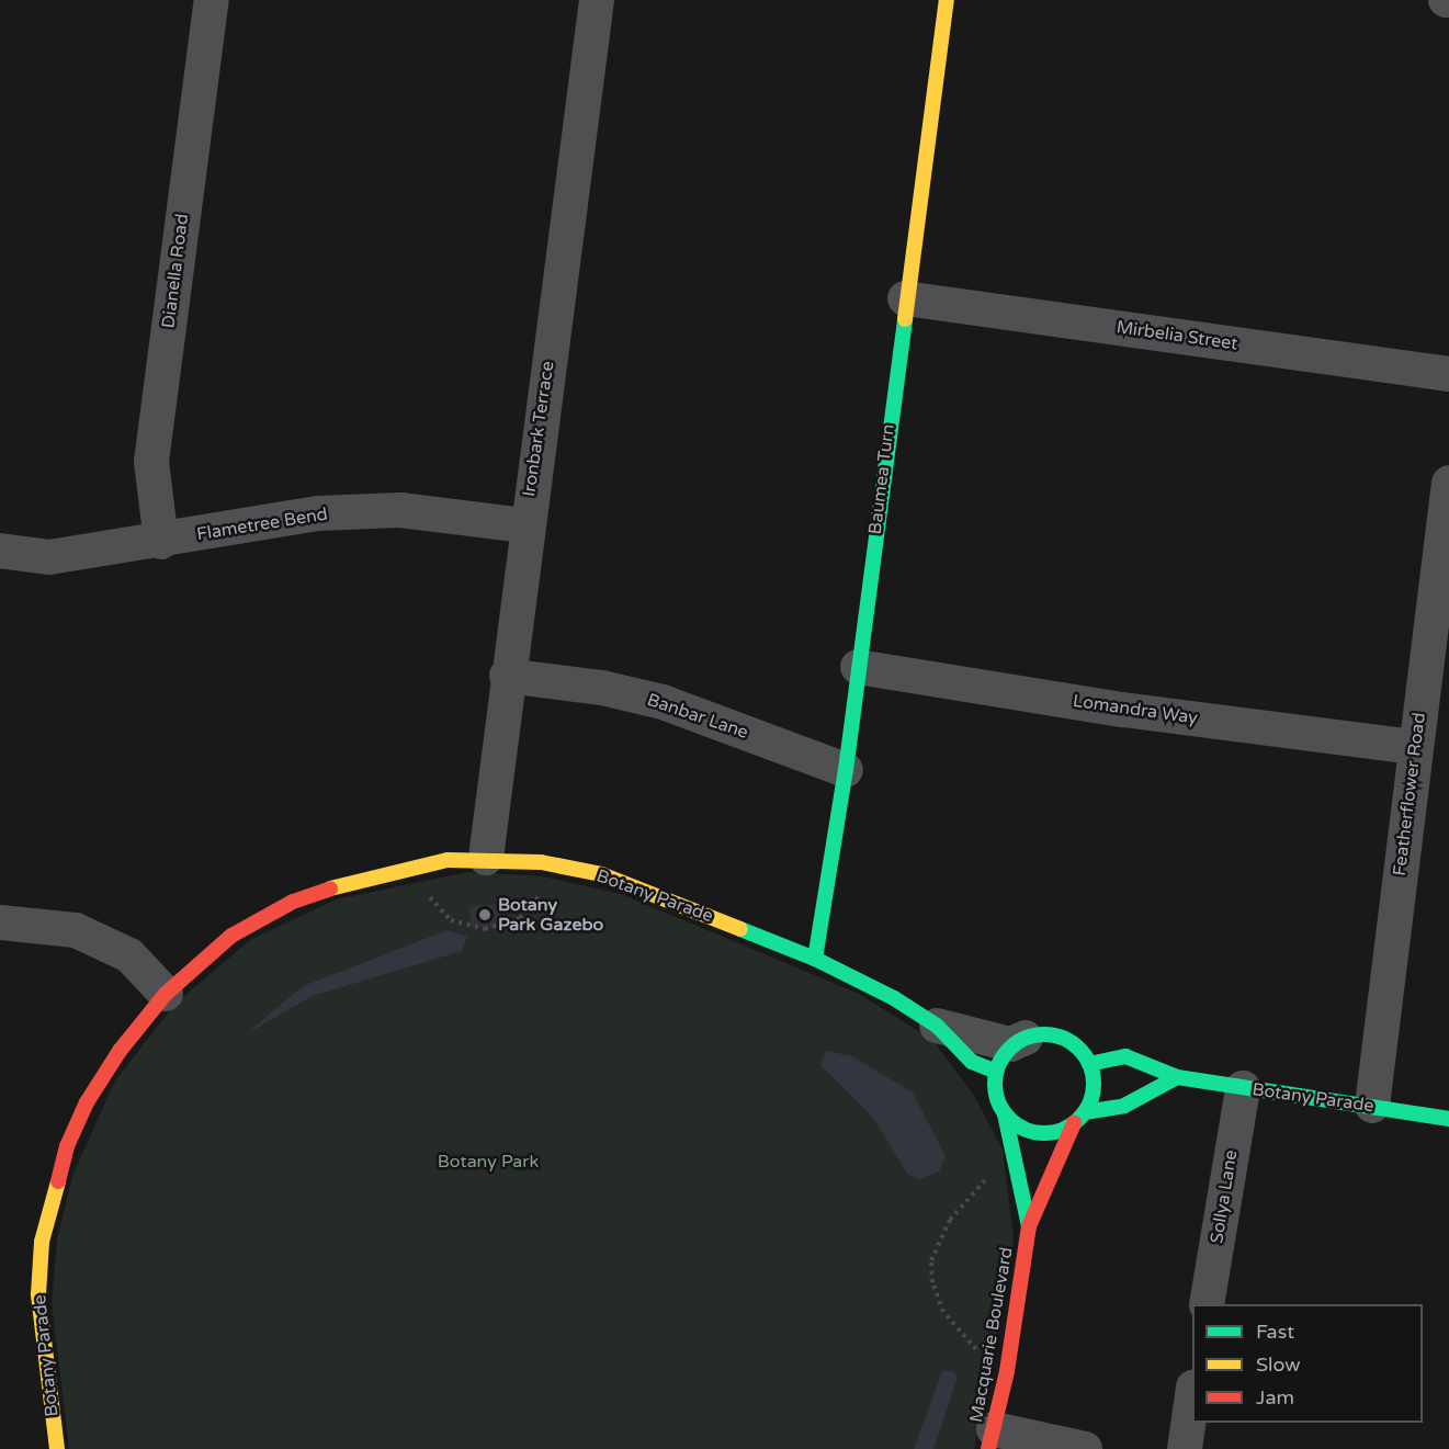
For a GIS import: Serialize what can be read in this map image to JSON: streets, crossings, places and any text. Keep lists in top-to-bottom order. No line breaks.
{"streets":{"street":["Dianella Road","Mirbelia Street","Ironbark Terrace","Baumea Turn","Flametree Bend","Lomandra Way","Banbar Lane","Featherflower Road","Botany Parade","Sollya Lane","Macquarie Boulevard"]},"crossings":[["Dianella Road","Flametree Bend"],["Mirbelia Street","Baumea Turn"],["Ironbark Terrace","Flametree Bend"],["Ironbark Terrace","Banbar Lane"],["Ironbark Terrace","Botany Parade"],["Baumea Turn","Lomandra Way"],["Baumea Turn","Banbar Lane"],["Baumea Turn","Botany Parade"],["Lomandra Way","Featherflower Road"],["Featherflower Road","Botany Parade"],["Botany Parade","Sollya Lane"],["Botany Parade","Macquarie Boulevard"]],"parks":["Botany Park"],"places":["Botany Park Gazebo"],"legend":["Fast","Slow","Jam"]}
